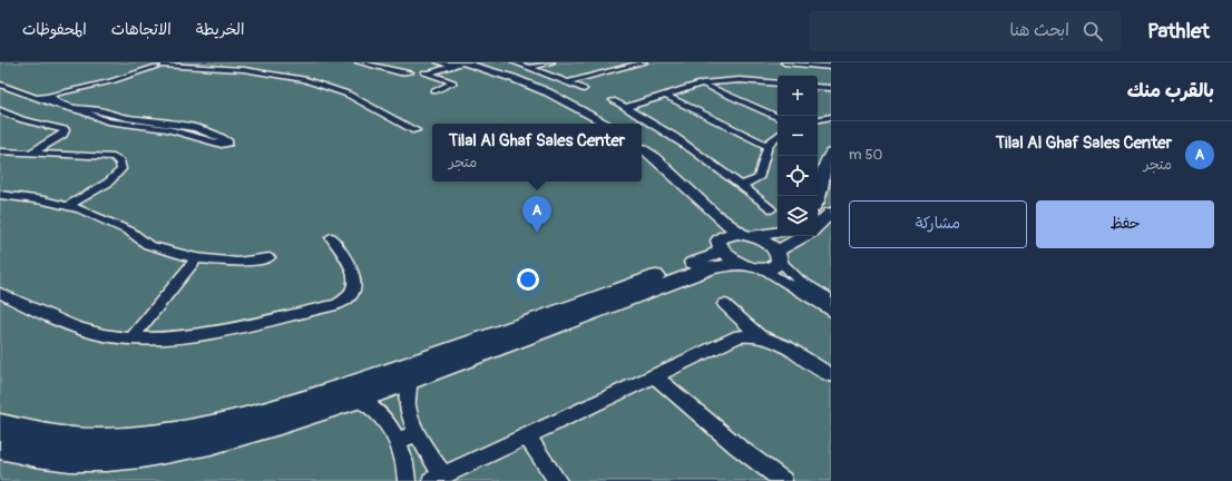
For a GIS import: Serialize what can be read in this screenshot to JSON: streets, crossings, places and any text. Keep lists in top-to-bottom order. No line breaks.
{"page":{"header":"Pathlet","search":"ابحث هنا","nav":["الخريطة","الاتجاهات","المحفوظات"],"heading":"بالقرب منك","map_buttons":["+","−"],"list":[{"mark":"A","name":"Tilal Al Ghaf Sales Center","note":"متجر","value":"50 m"}],"popup":["Tilal Al Ghaf Sales Center","متجر"],"buttons":["حفظ","مشاركة"],"pins":"A"}}
